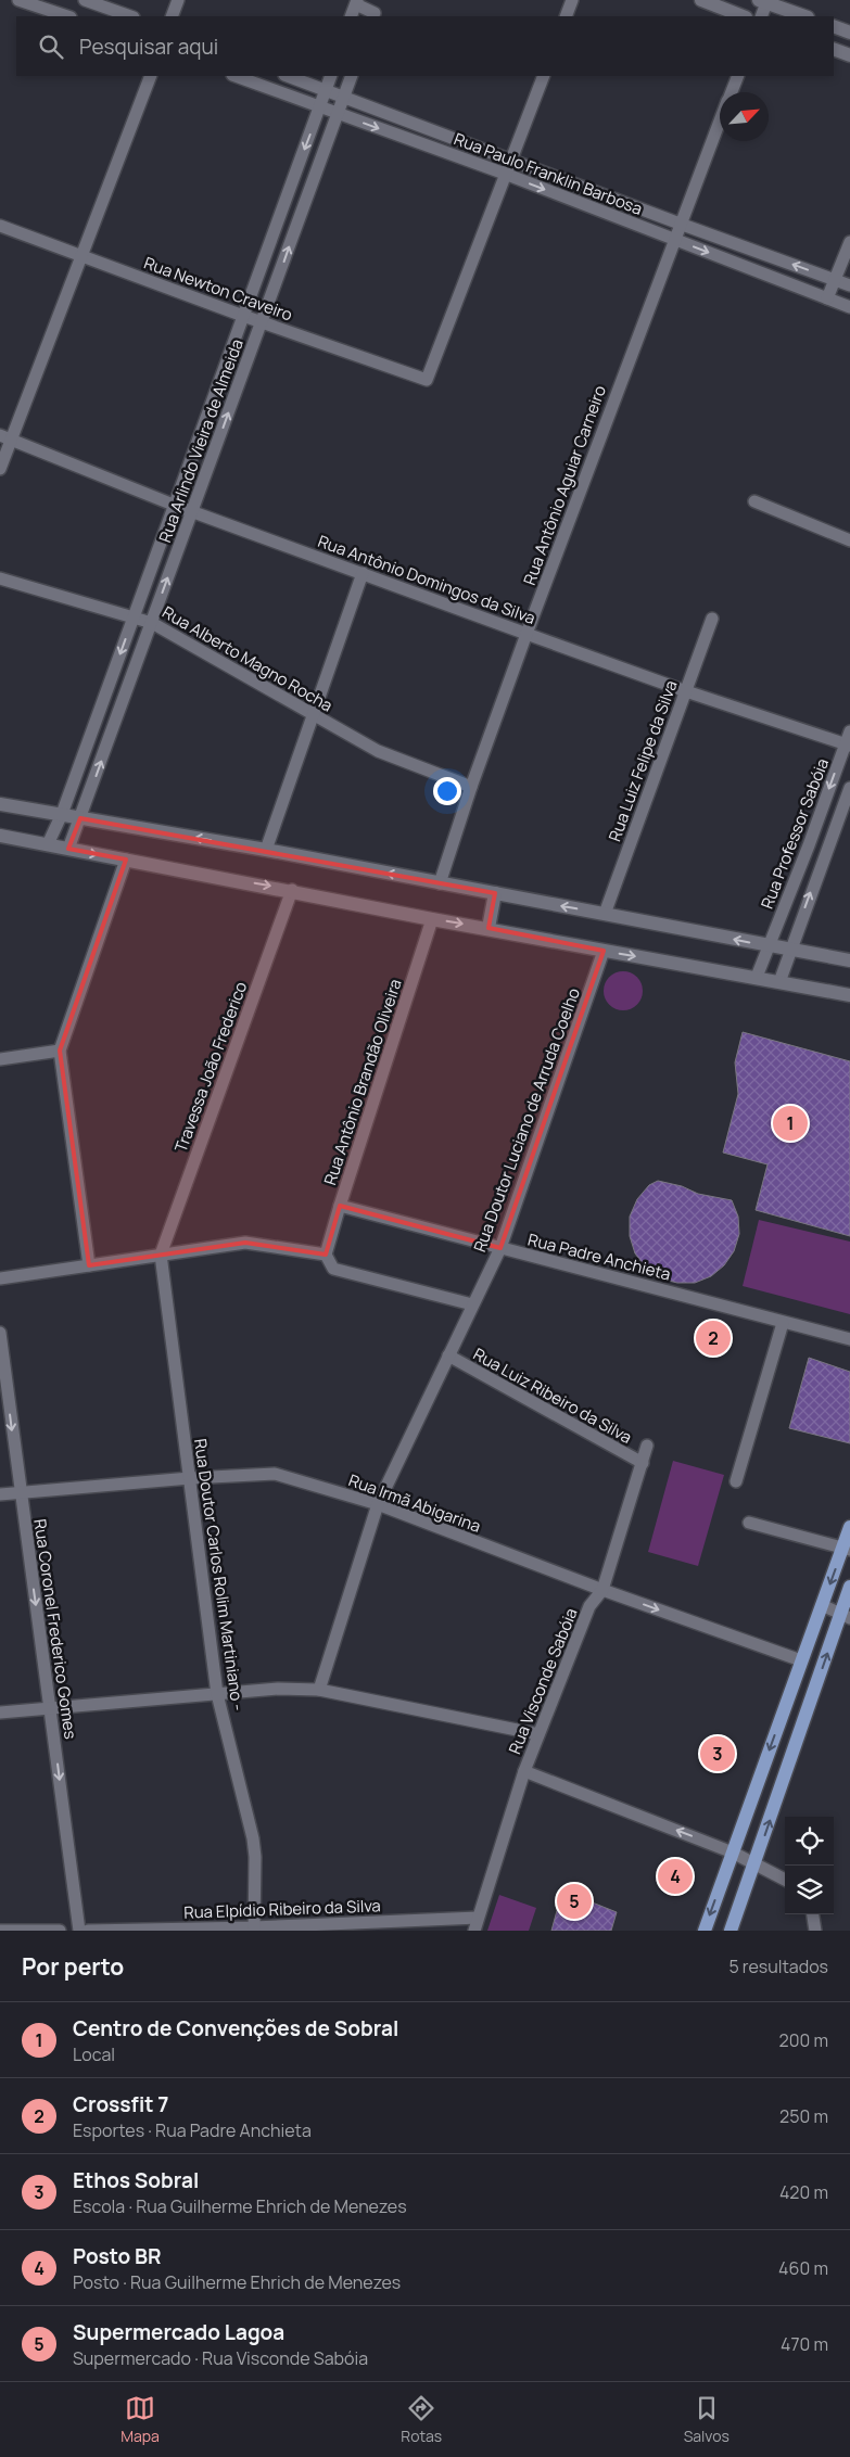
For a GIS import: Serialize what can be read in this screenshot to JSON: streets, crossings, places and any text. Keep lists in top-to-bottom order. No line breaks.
{"streets":{"street":["Rua Paulo Franklin Barbosa","Rua Newton Craveiro","Rua Arlindo Vieira de Almeida","Rua Antônio Aguiar Carneiro","Rua Antônio Domingos da Silva","Rua Alberto Magno Rocha","Rua Luiz Felipe da Silva","Rua Professor Sabóia","Travessa João Frederico","Rua Antônio Brandão Oliveira","Rua Doutor Luciano de Arruda Coelho","Rua Padre Anchieta","Rua Luiz Ribeiro da Silva","Rua Irmã Abigarina","Rua Doutor Carlos Rolim Martiniano -","Rua Coronel Frederico Gomes","Rua Visconde Sabóia","Rua Elpídio Ribeiro da Silva"]},"crossings":[["Rua Paulo Franklin Barbosa","Rua Newton Craveiro"],["Rua Paulo Franklin Barbosa","Rua Arlindo Vieira de Almeida"],["Rua Paulo Franklin Barbosa","Rua Antônio Aguiar Carneiro"],["Rua Newton Craveiro","Rua Arlindo Vieira de Almeida"],["Rua Arlindo Vieira de Almeida","Rua Antônio Domingos da Silva"],["Rua Arlindo Vieira de Almeida","Rua Alberto Magno Rocha"],["Rua Antônio Aguiar Carneiro","Rua Antônio Domingos da Silva"],["Rua Antônio Aguiar Carneiro","Rua Alberto Magno Rocha"],["Rua Antônio Domingos da Silva","Rua Luiz Felipe da Silva"],["Rua Antônio Domingos da Silva","Rua Professor Sabóia"],["Travessa João Frederico","Rua Doutor Carlos Rolim Martiniano -"],["Rua Antônio Brandão Oliveira","Rua Padre Anchieta"],["Rua Doutor Luciano de Arruda Coelho","Rua Padre Anchieta"],["Rua Doutor Luciano de Arruda Coelho","Rua Luiz Ribeiro da Silva"],["Rua Doutor Luciano de Arruda Coelho","Rua Irmã Abigarina"],["Rua Luiz Ribeiro da Silva","Rua Visconde Sabóia"],["Rua Irmã Abigarina","Rua Doutor Carlos Rolim Martiniano -"],["Rua Irmã Abigarina","Rua Coronel Frederico Gomes"],["Rua Irmã Abigarina","Rua Visconde Sabóia"],["Rua Doutor Carlos Rolim Martiniano -","Rua Elpídio Ribeiro da Silva"],["Rua Visconde Sabóia","Rua Elpídio Ribeiro da Silva"]],"one_way":["Rua Coronel Frederico Gomes"],"north":"top right","page":{"search":"Pesquisar aqui","pins":["1","2","3","4","5"],"heading":["Por perto","5 resultados"],"list":[{"mark":"1","name":"Centro de Convenções de Sobral","note":"Local","value":"200 m"},{"mark":"2","name":"Crossfit 7","note":"Esportes · Rua Padre Anchieta","value":"250 m"},{"mark":"3","name":"Ethos Sobral","note":"Escola · Rua Guilherme Ehrich de Menezes","value":"420 m"},{"mark":"4","name":"Posto BR","note":"Posto · Rua Guilherme Ehrich de Menezes","value":"460 m"},{"mark":"5","name":"Supermercado Lagoa","note":"Supermercado · Rua Visconde Sabóia","value":"470 m"}],"nav":["Mapa","Rotas","Salvos"]}}
